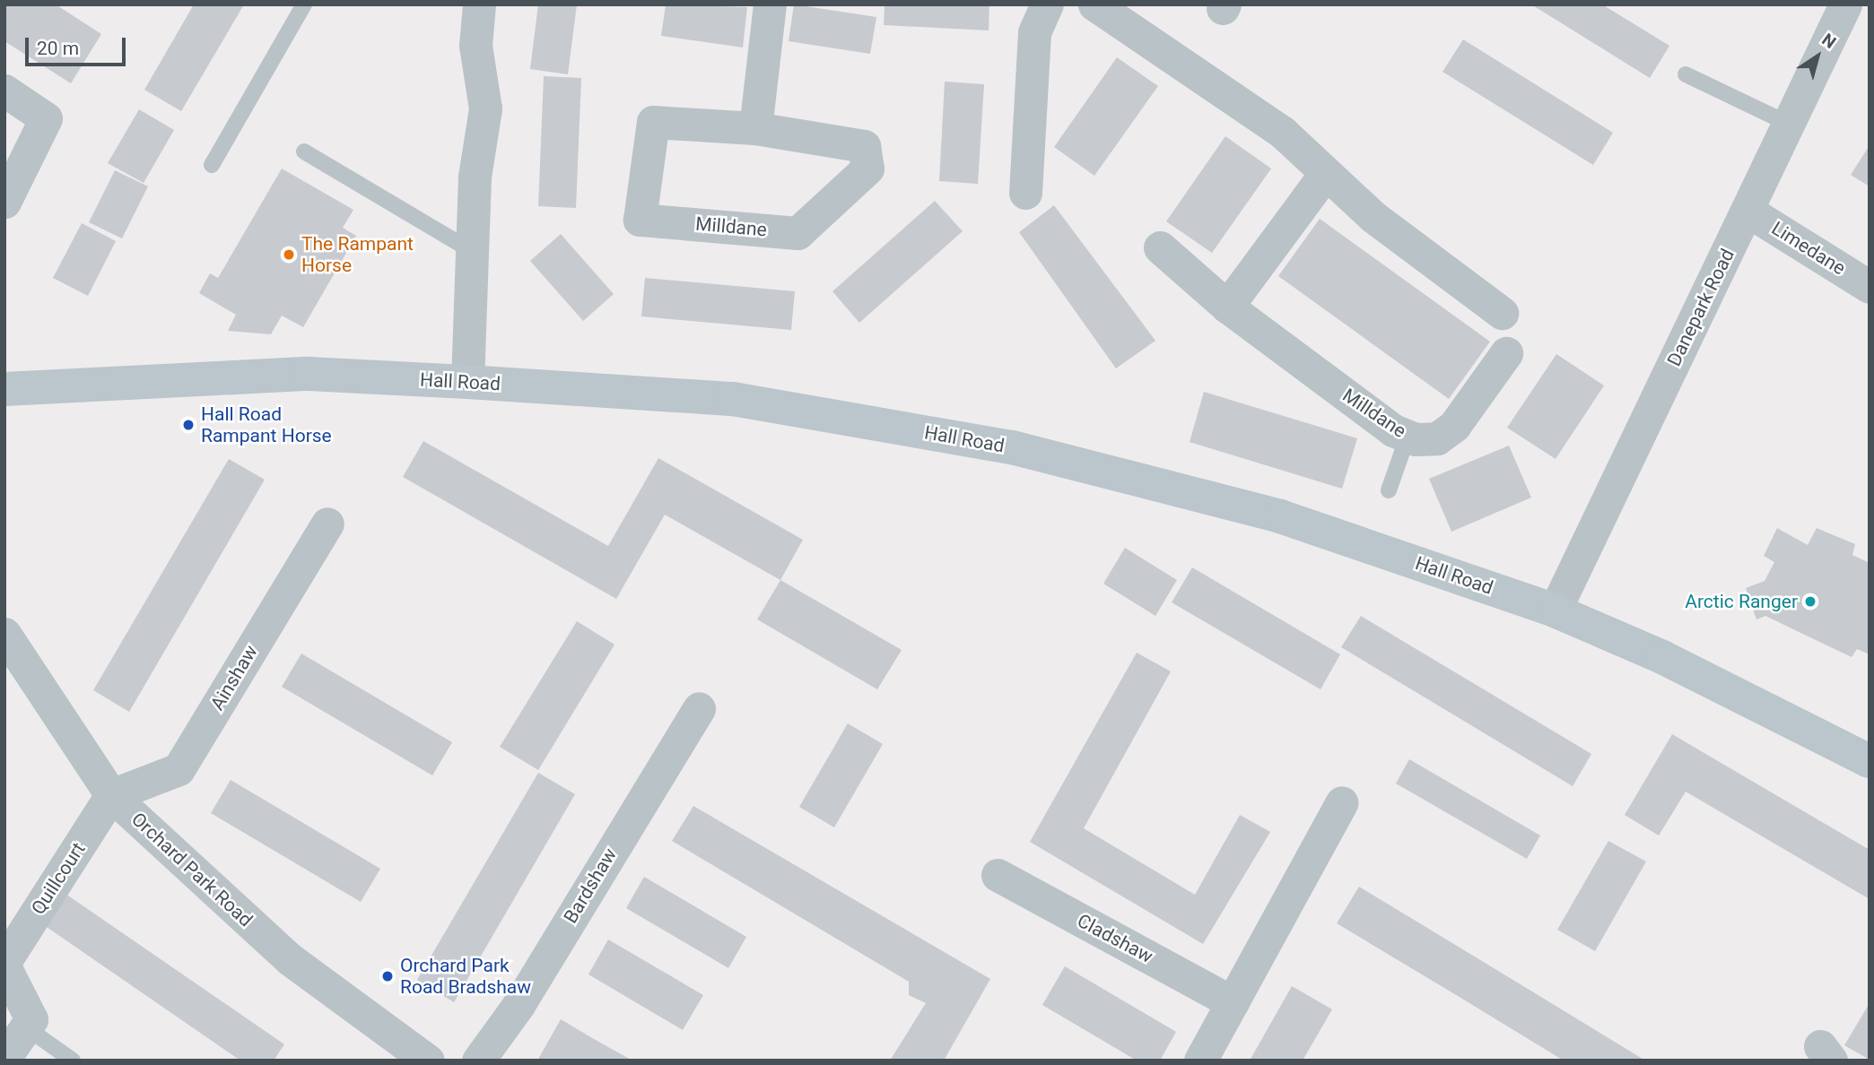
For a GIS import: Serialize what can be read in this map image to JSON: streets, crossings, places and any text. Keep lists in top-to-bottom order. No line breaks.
{"streets":{"street":["Milldane","Limedane","Danepark Road","Hall Road","Ainshaw","Orchard Park Road","Quillcourt","Bardshaw","Cladshaw"]},"crossings":[["Limedane","Danepark Road"],["Danepark Road","Hall Road"],["Ainshaw","Orchard Park Road"],["Ainshaw","Quillcourt"],["Orchard Park Road","Quillcourt"]],"places":["The Rampant Horse","Hall Road Rampant Horse","Arctic Ranger","Orchard Park Road Bradshaw"],"scale_bar":"20 m","north":"top right"}
